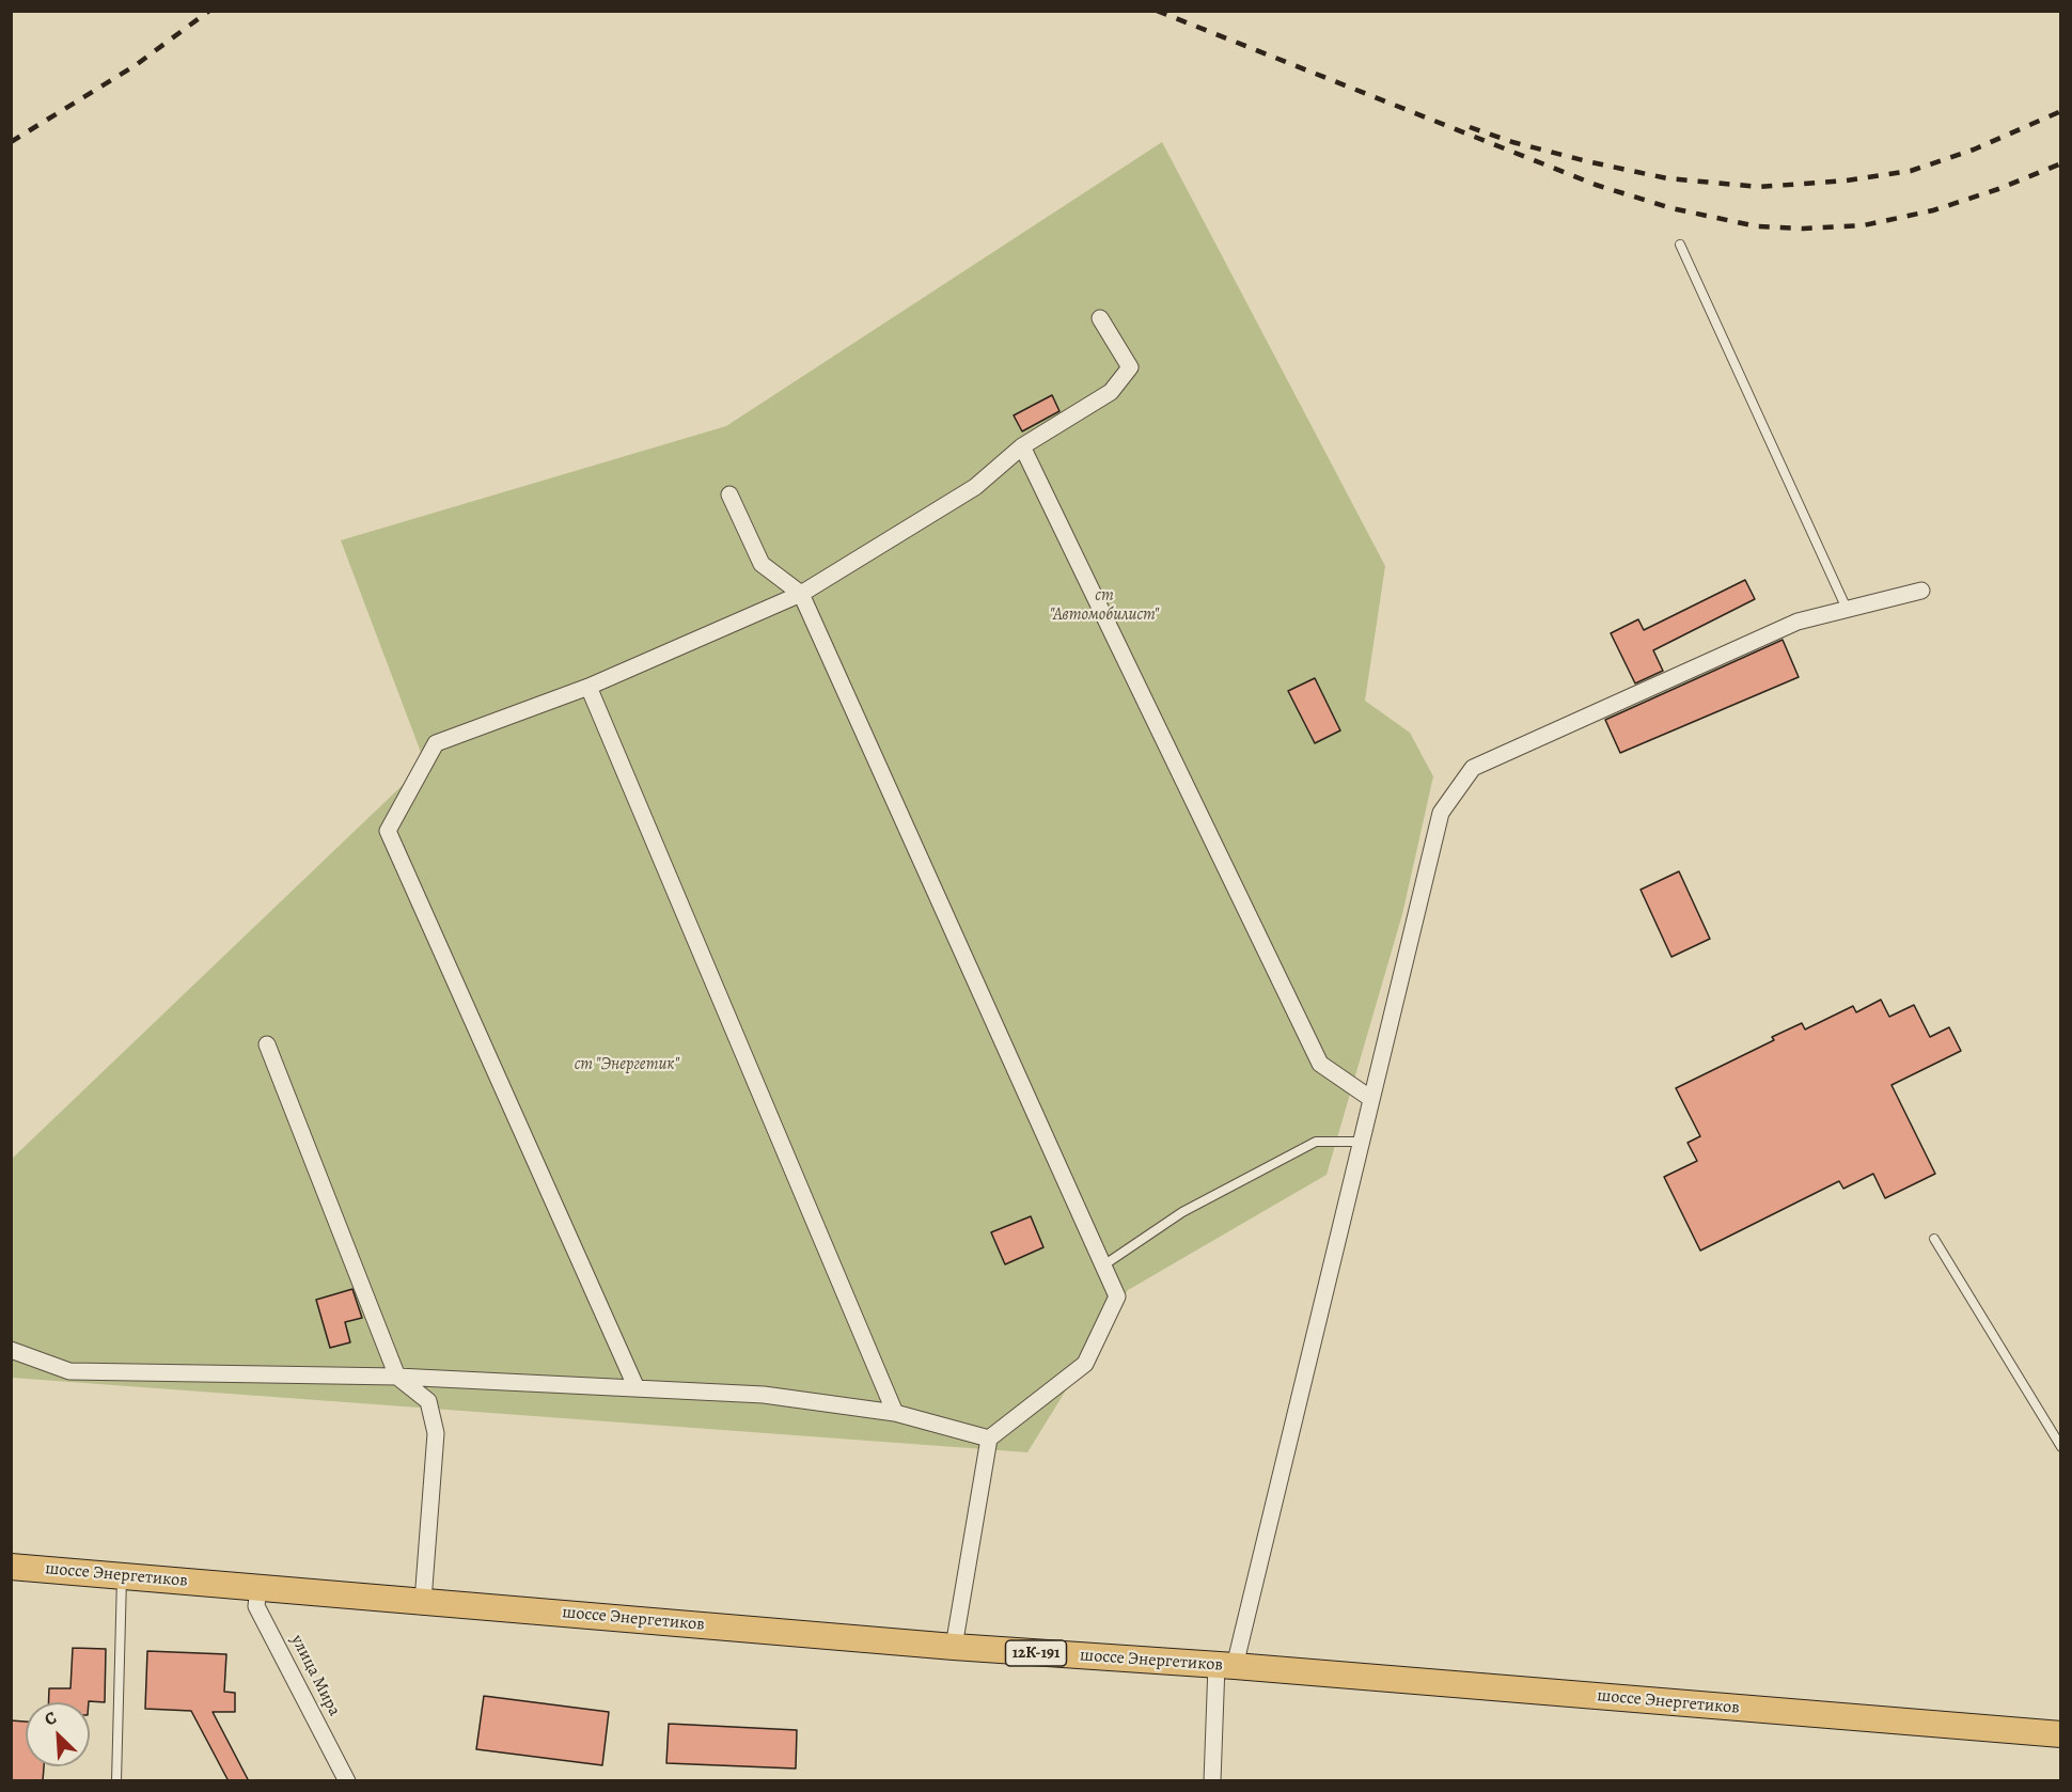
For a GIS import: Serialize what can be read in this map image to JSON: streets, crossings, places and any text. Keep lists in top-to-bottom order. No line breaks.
{"streets":{"main road":["шоссе Энергетиков","12К-191"],"street":["улица Мира"]},"crossings":[["шоссе Энергетиков","улица Мира"]],"parks":["ст \"Автомобилист\"","ст \"Энергетик\""],"north":"top left"}
